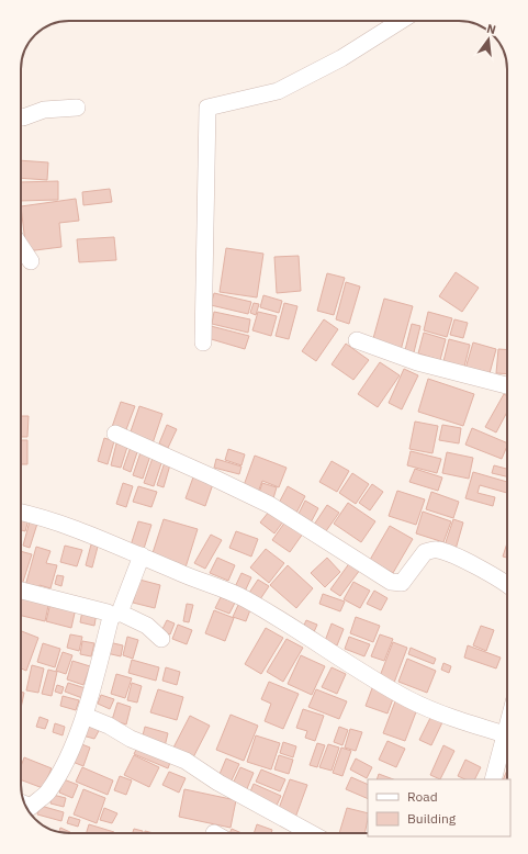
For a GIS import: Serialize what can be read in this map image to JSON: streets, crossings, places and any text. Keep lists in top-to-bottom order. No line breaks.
{"legend":["Road","Building"],"north":"top"}
